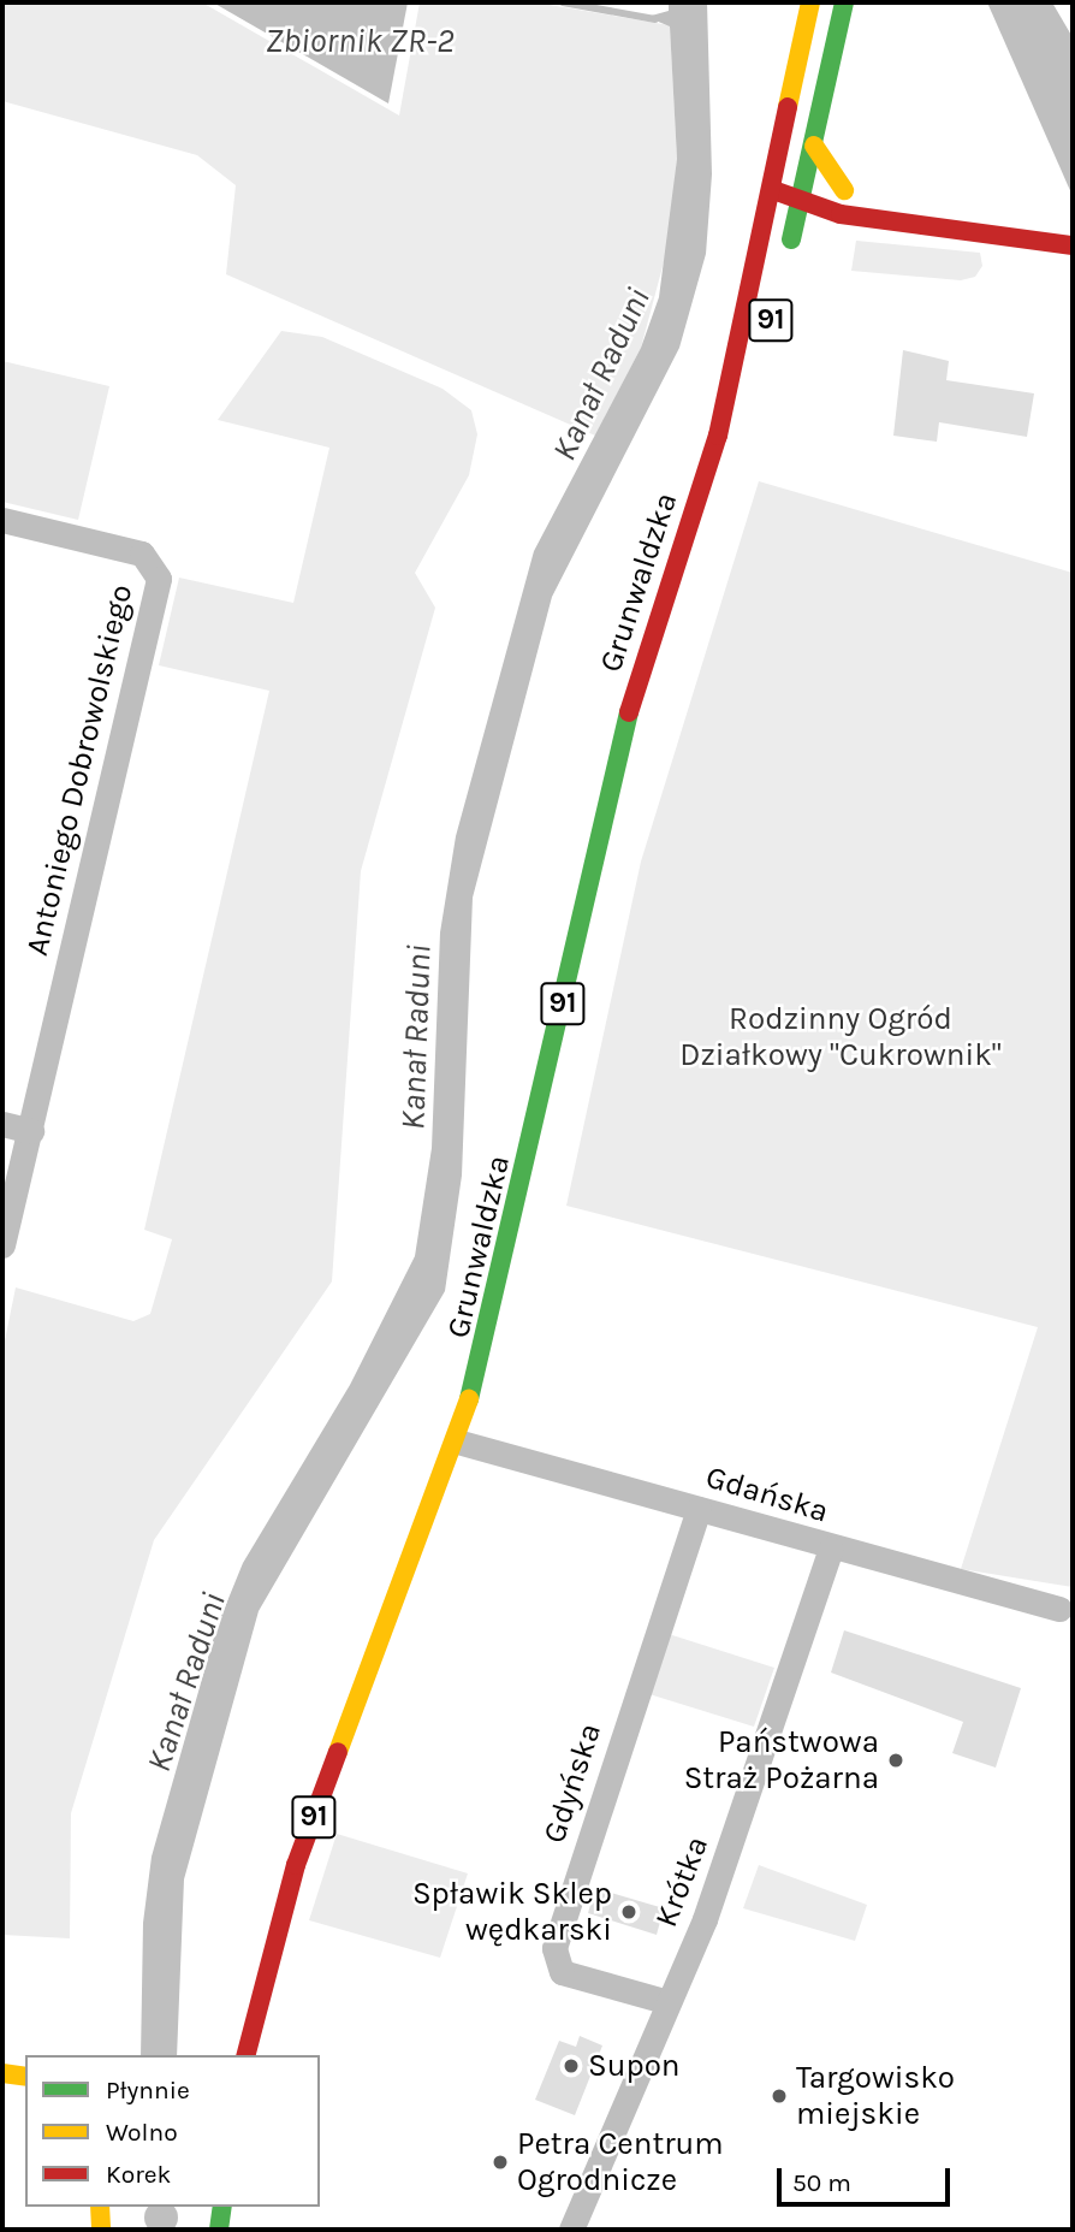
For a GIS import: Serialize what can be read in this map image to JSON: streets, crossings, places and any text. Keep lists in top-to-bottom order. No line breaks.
{"streets":{"main road":["91","Grunwaldzka"],"street":["Antoniego Dobrowolskiego","Gdańska","Gdyńska","Krótka"]},"crossings":[["Grunwaldzka","Gdańska"],["Gdańska","Gdyńska"],["Gdańska","Krótka"],["Gdyńska","Krótka"]],"water":["Zbiornik ZR-2","Kanał Raduni"],"parks":["Rodzinny Ogród Działkowy \"Cukrownik\""],"places":["Państwowa Straż Pożarna","Spławik Sklep wędkarski","Supon","Targowisko miejskie","Petra Centrum Ogrodnicze"],"legend":["Płynnie","Wolno","Korek"],"scale_bar":"50 m"}
